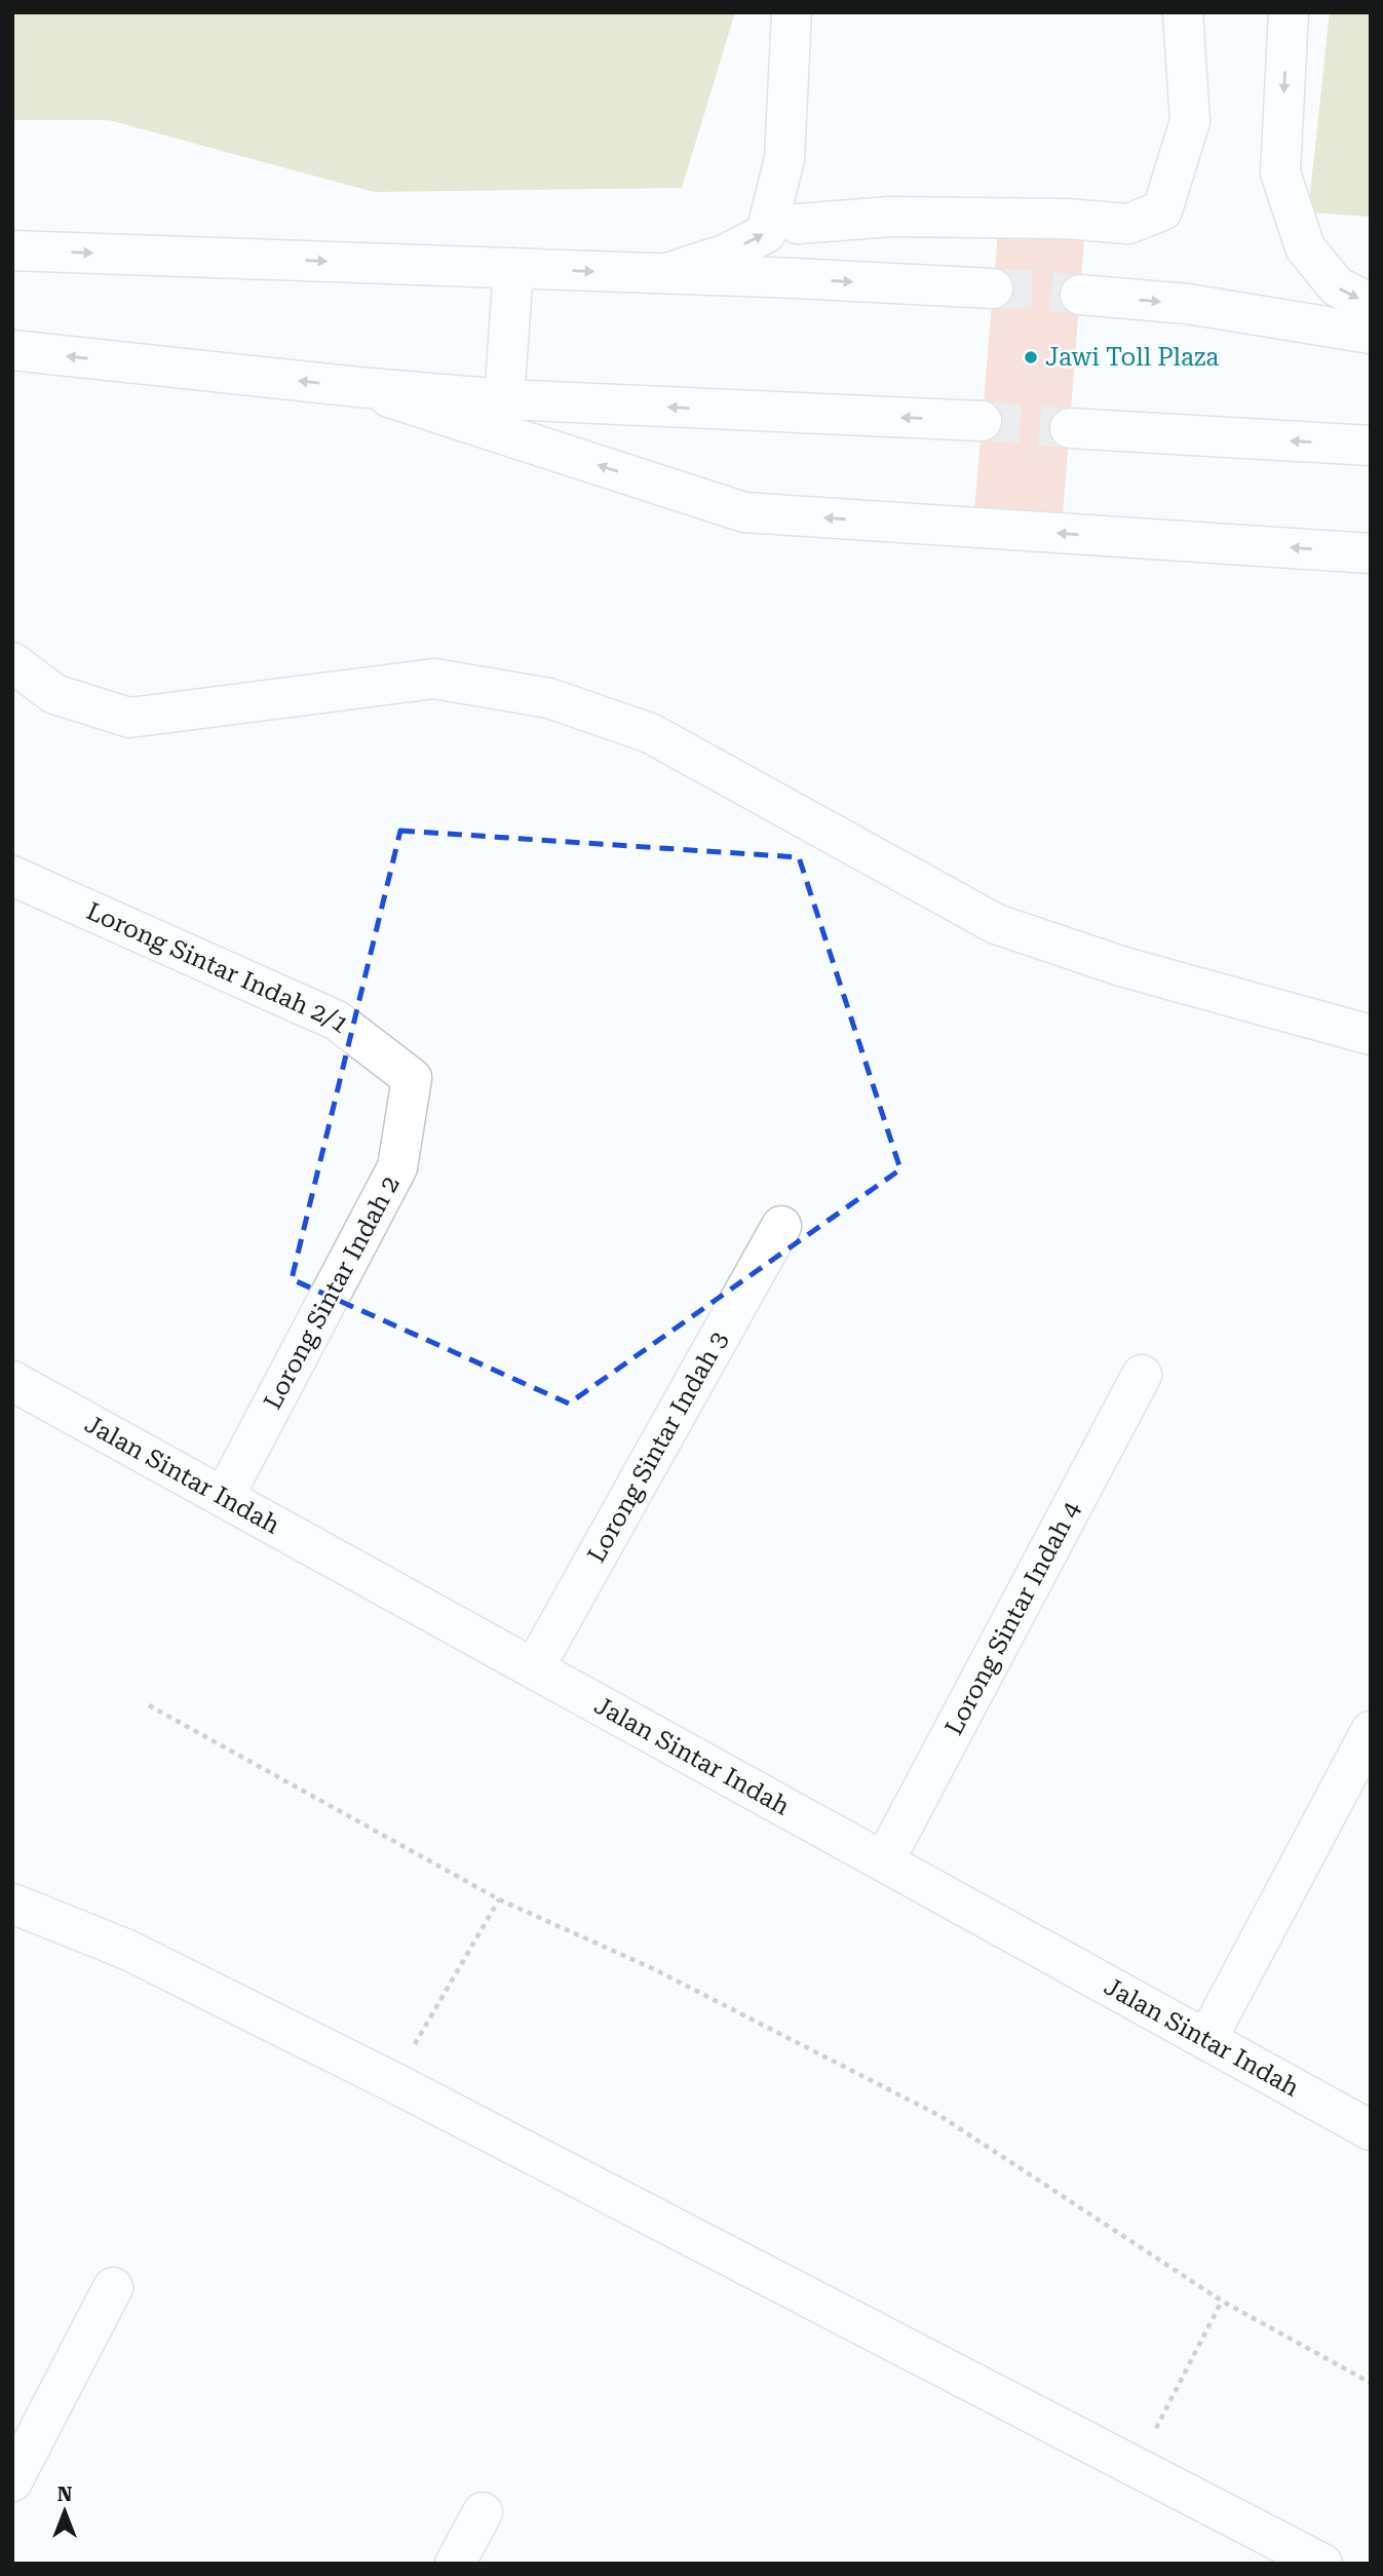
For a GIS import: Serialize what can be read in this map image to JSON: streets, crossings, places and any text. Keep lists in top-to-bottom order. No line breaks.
{"streets":{"main road":["Lorong Sintar Indah 2/1","Lorong Sintar Indah 2","Lorong Sintar Indah 3","Jalan Sintar Indah","Lorong Sintar Indah 4"]},"crossings":[["Lorong Sintar Indah 2/1","Lorong Sintar Indah 2"],["Lorong Sintar Indah 2","Jalan Sintar Indah"],["Lorong Sintar Indah 3","Jalan Sintar Indah"],["Jalan Sintar Indah","Lorong Sintar Indah 4"]],"places":["Jawi Toll Plaza"],"north":"top"}
